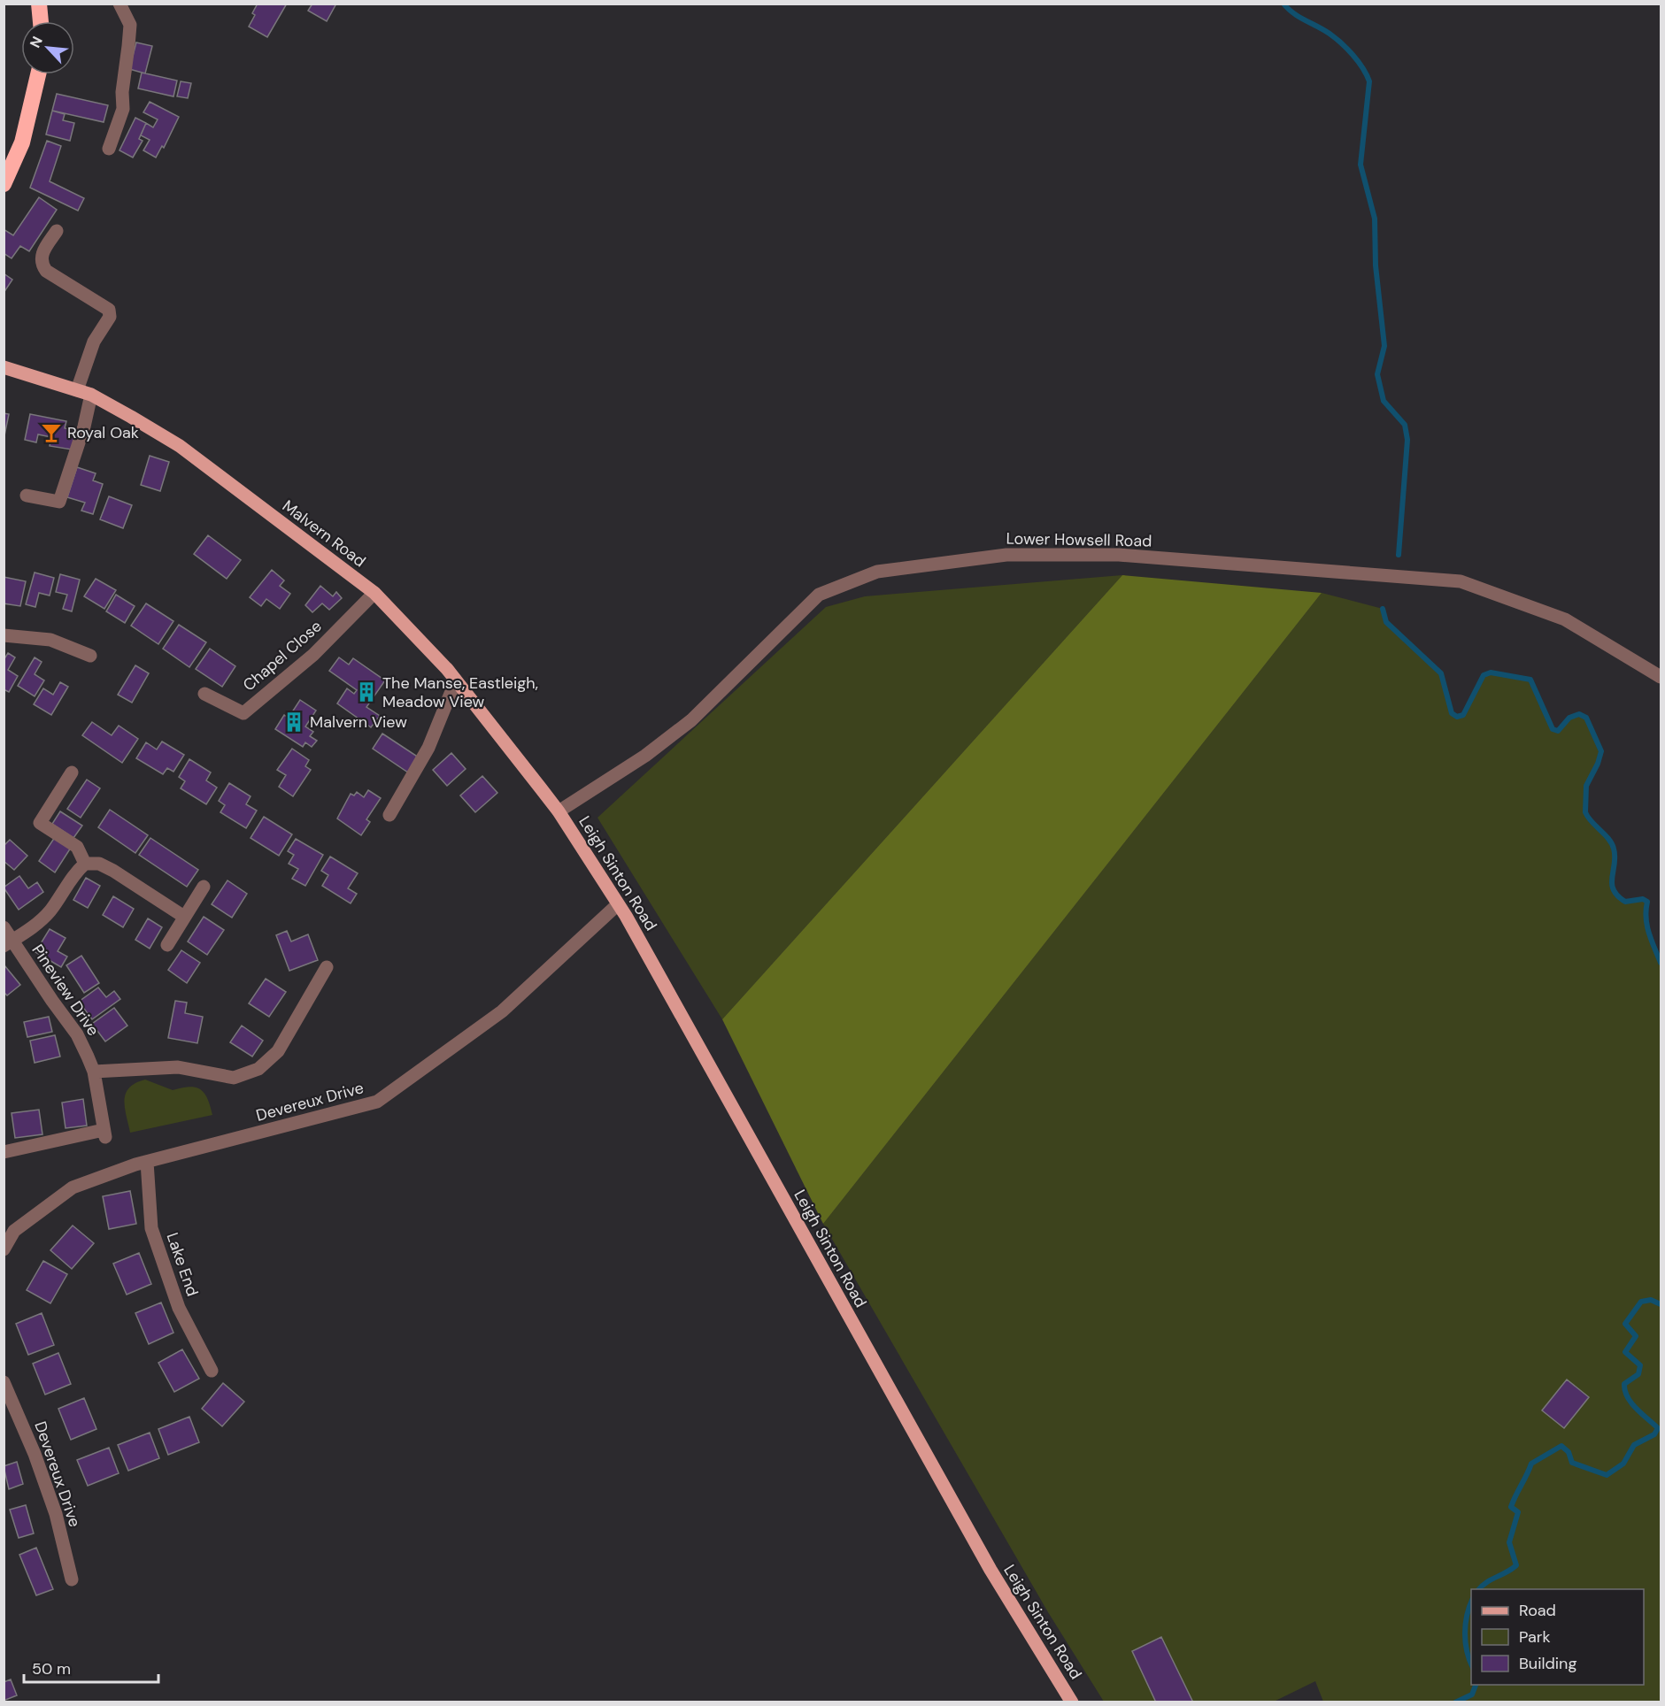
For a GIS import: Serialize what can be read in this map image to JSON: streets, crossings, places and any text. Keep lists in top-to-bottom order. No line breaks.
{"streets":{"main road":["Malvern Road","Leigh Sinton Road"],"street":["Lower Howsell Road","Chapel Close","Pineview Drive","Devereux Drive","Lake End"]},"crossings":[["Malvern Road","Lower Howsell Road"],["Malvern Road","Chapel Close"],["Malvern Road","Leigh Sinton Road"],["Lower Howsell Road","Leigh Sinton Road"],["Leigh Sinton Road","Devereux Drive"],["Devereux Drive","Lake End"]],"places":{"bar":["Royal Oak"],"building":["The Manse, Eastleigh, Meadow View","Malvern View"]},"legend":["Road","Park","Building"],"scale_bar":"50 m","north":"top left"}
